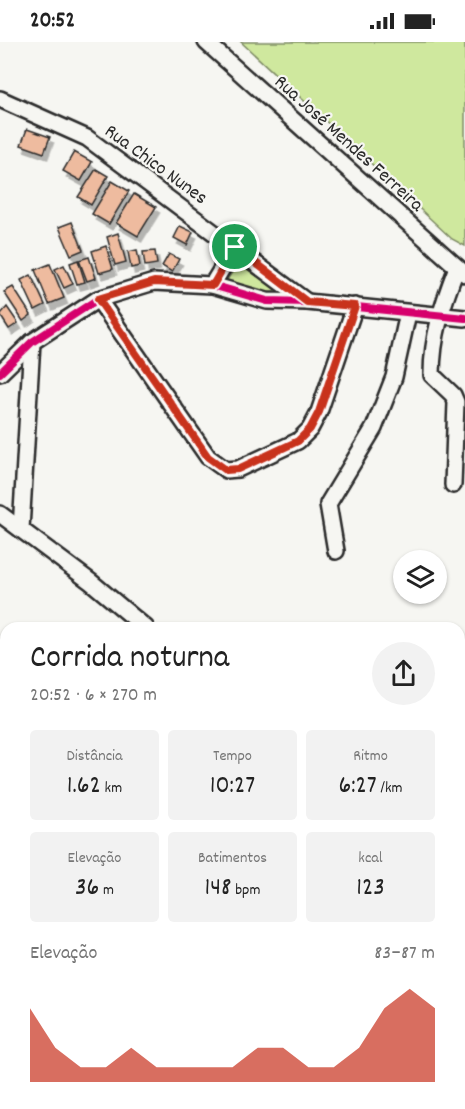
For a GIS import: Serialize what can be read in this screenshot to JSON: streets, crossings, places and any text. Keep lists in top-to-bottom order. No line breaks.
{"streets":{"street":["Rua José Mendes Ferreira","Rua Chico Nunes"]},"page":{"status":"20:52","heading":["Corrida noturna","20:52 · 6 × 270 m"],"stats":[["Distância","1.62 km"],["Tempo","10:27"],["Ritmo","6:27 /km"],["Elevação","36 m"],["Batimentos","148 bpm"],["kcal","123"]],"chart":["Elevação","83–87 m"]}}
